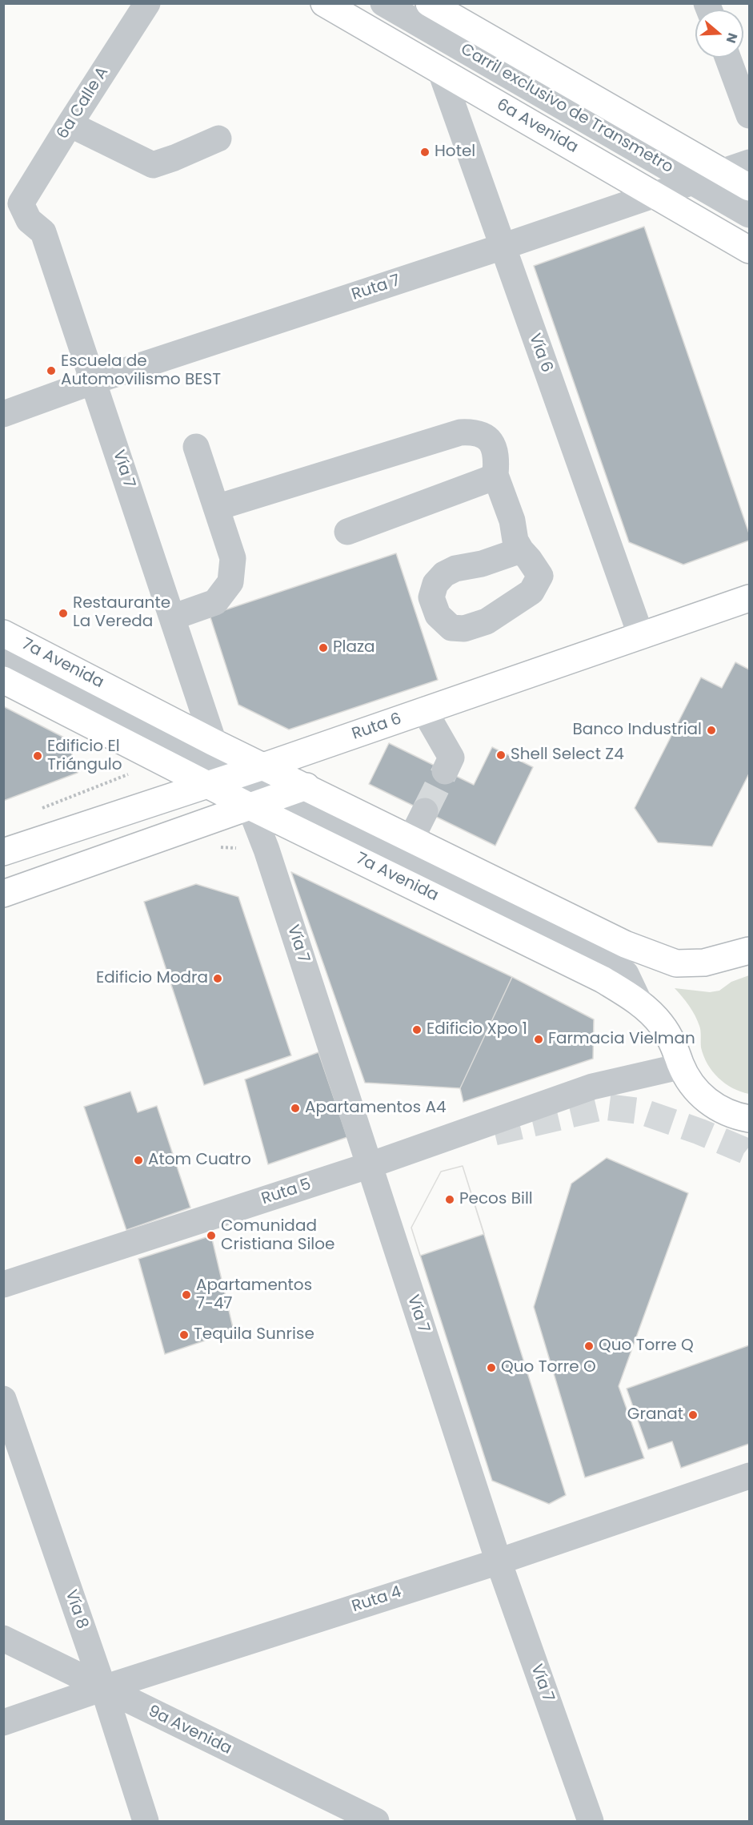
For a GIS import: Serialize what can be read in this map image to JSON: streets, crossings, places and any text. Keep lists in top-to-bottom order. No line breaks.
{"streets":{"main road":["6a Avenida","7a Avenida","Ruta 6"],"street":["6a Calle A","Carril exclusivo de Transmetro","Ruta 7","Vía 6","Vía 7","Ruta 5","Ruta 4","Vía 8","9a Avenida"]},"crossings":[["6a Calle A","Vía 7"],["Carril exclusivo de Transmetro","Ruta 7"],["6a Avenida","Ruta 7"],["6a Avenida","Vía 6"],["Ruta 7","Vía 6"],["Ruta 7","Vía 7"],["Vía 6","Ruta 6"],["Vía 7","7a Avenida"],["Vía 7","Ruta 5"],["Vía 7","Ruta 4"],["7a Avenida","Ruta 6"],["7a Avenida","Ruta 5"],["Ruta 4","Vía 8"],["Ruta 4","9a Avenida"],["Vía 8","9a Avenida"]],"places":["Hotel","Escuela de Automovilismo BEST","Restaurante La Vereda","Plaza","Banco Industrial","Shell Select Z4","Edificio El Triángulo","Edificio Modra","Edificio Xpo 1","Farmacia Vielman","Apartamentos A4","Atom Cuatro","Pecos Bill","Comunidad Cristiana Siloe","Apartamentos 7-47","Tequila Sunrise","Quo Torre Q","Quo Torre O","Granat"],"north":"right"}
